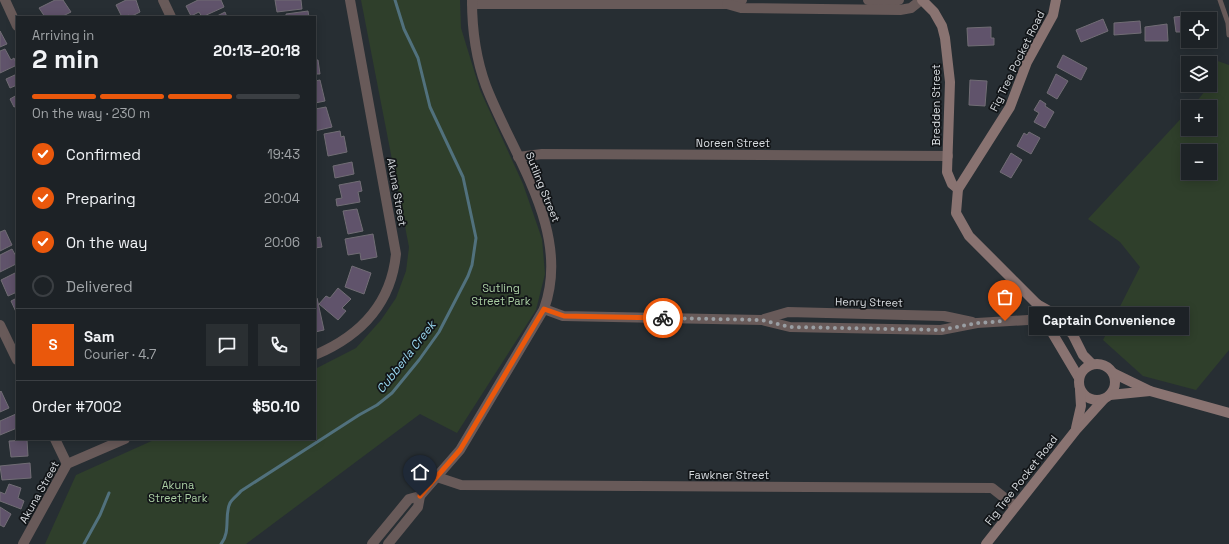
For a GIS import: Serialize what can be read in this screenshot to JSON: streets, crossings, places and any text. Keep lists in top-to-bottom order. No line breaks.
{"streets":{"main road":["Fig Tree Pocket Road","Bredden Street"],"street":["Noreen Street","Sutling Street","Akuna Street","Henry Street","Fawkner Street"]},"crossings":[["Fig Tree Pocket Road","Bredden Street"],["Fig Tree Pocket Road","Henry Street"],["Fig Tree Pocket Road","Fawkner Street"],["Bredden Street","Noreen Street"],["Noreen Street","Sutling Street"],["Sutling Street","Henry Street"],["Sutling Street","Fawkner Street"]],"water":["Cubberla Creek"],"parks":["Sutling Street Park","Akuna Street Park"],"places":["Captain Convenience"],"page":{"map_buttons":["+","−"],"heading":["2 min","Arriving in","20:13–20:18"],"panel":["Sam","Courier · 4.7","Order #7002","$50.10"],"bar":"On the way · 230 m","list":[["Confirmed","19:43"],["Preparing","20:04"],["On the way","20:06"],"Delivered"],"bubble":"Captain Convenience","round":"S"}}
